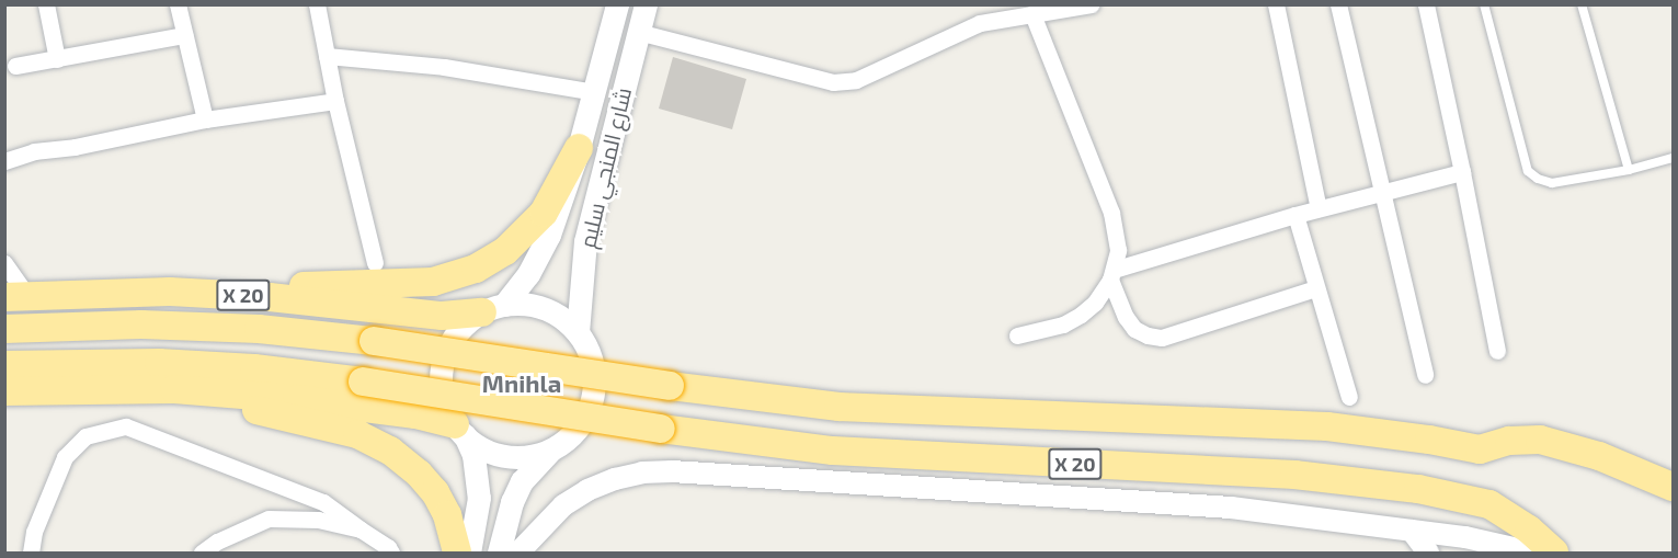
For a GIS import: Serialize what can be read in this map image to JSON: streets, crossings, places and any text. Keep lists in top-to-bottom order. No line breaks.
{"streets":{"highway":["X 20"],"main road":["شارع المنجي سليم"]},"crossings":[["شارع المنجي سليم","X 20"]],"districts":["Mnihla"]}
